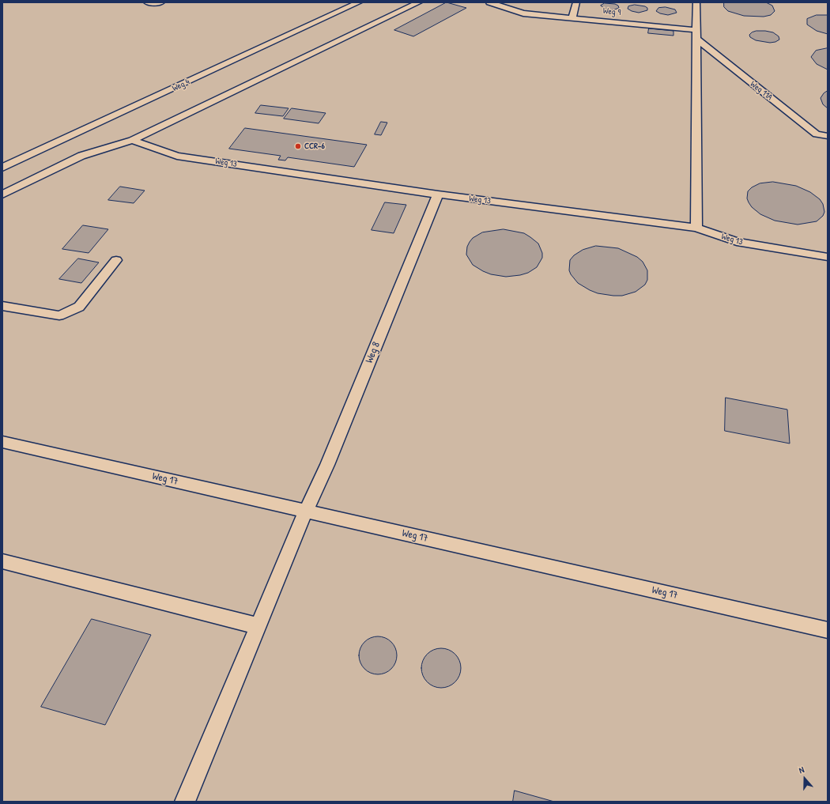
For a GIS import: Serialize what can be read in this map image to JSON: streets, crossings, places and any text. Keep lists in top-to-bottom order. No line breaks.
{"streets":{"lane":["Weg 9","Weg 4","Weg 11A","Weg 13","Weg 8","Weg 17"]},"crossings":[["Weg 13","Weg 8"],["Weg 8","Weg 17"]],"places":["CCR-6"],"north":"top"}
